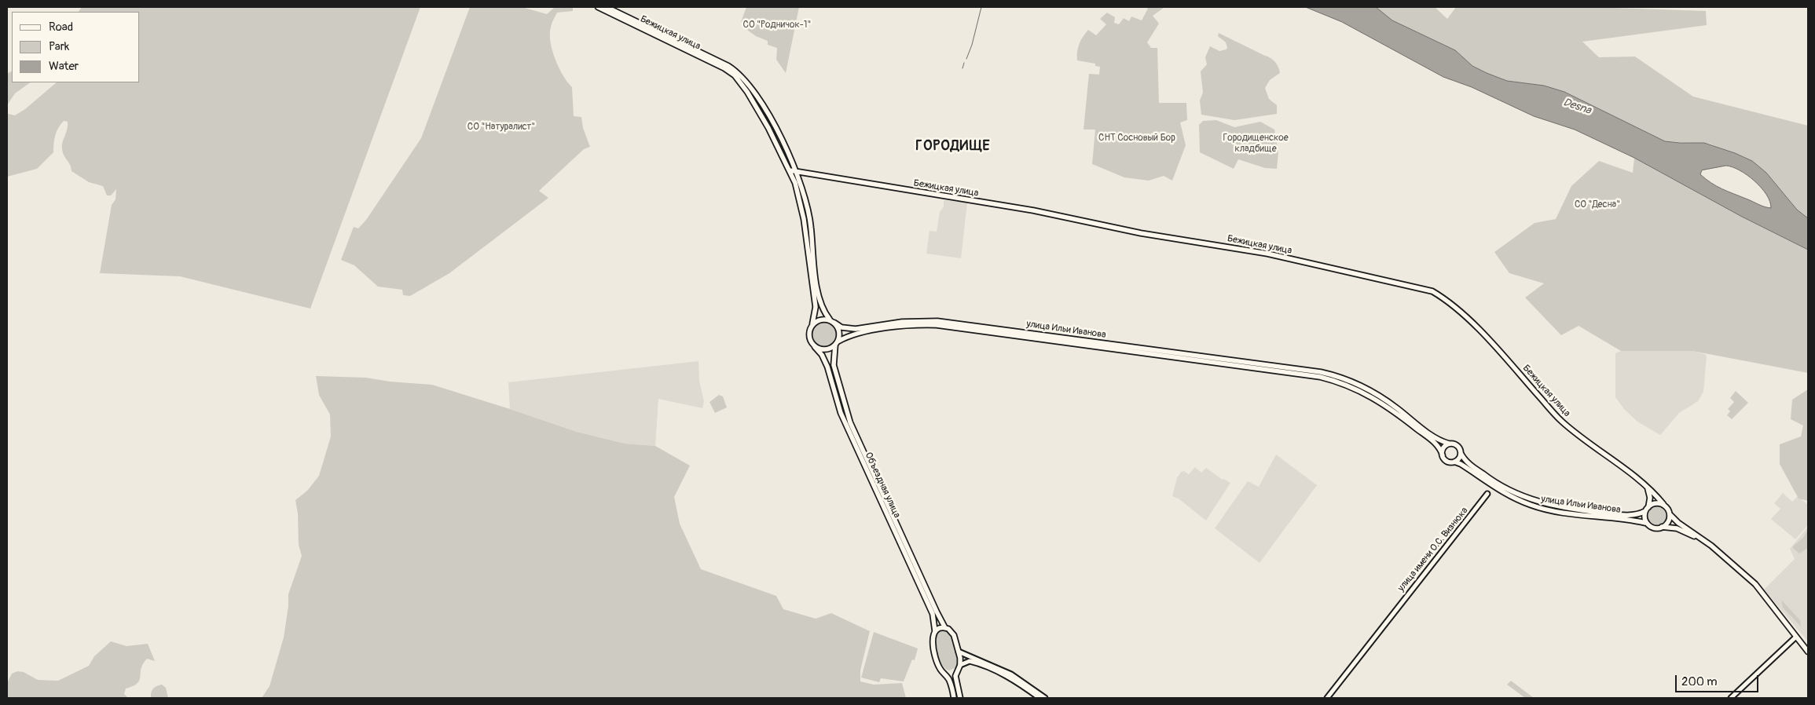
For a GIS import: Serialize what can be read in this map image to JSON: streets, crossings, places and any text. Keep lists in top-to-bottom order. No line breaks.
{"streets":{"main road":["Бежицкая улица","улица Ильи Иванова","Объездная улица","улица имени О.С. Визнюка"]},"crossings":[["Бежицкая улица","улица Ильи Иванова"],["улица Ильи Иванова","Объездная улица"]],"districts":["ГОРОДИЩЕ"],"water":["Desna"],"parks":["СО \"Родничок-1\"","СО \"Натуралист\"","СНТ Сосновый Бор","Городищенское кладбище","СО \"Десна\""],"legend":["Road","Park","Water"],"scale_bar":"200 m"}
